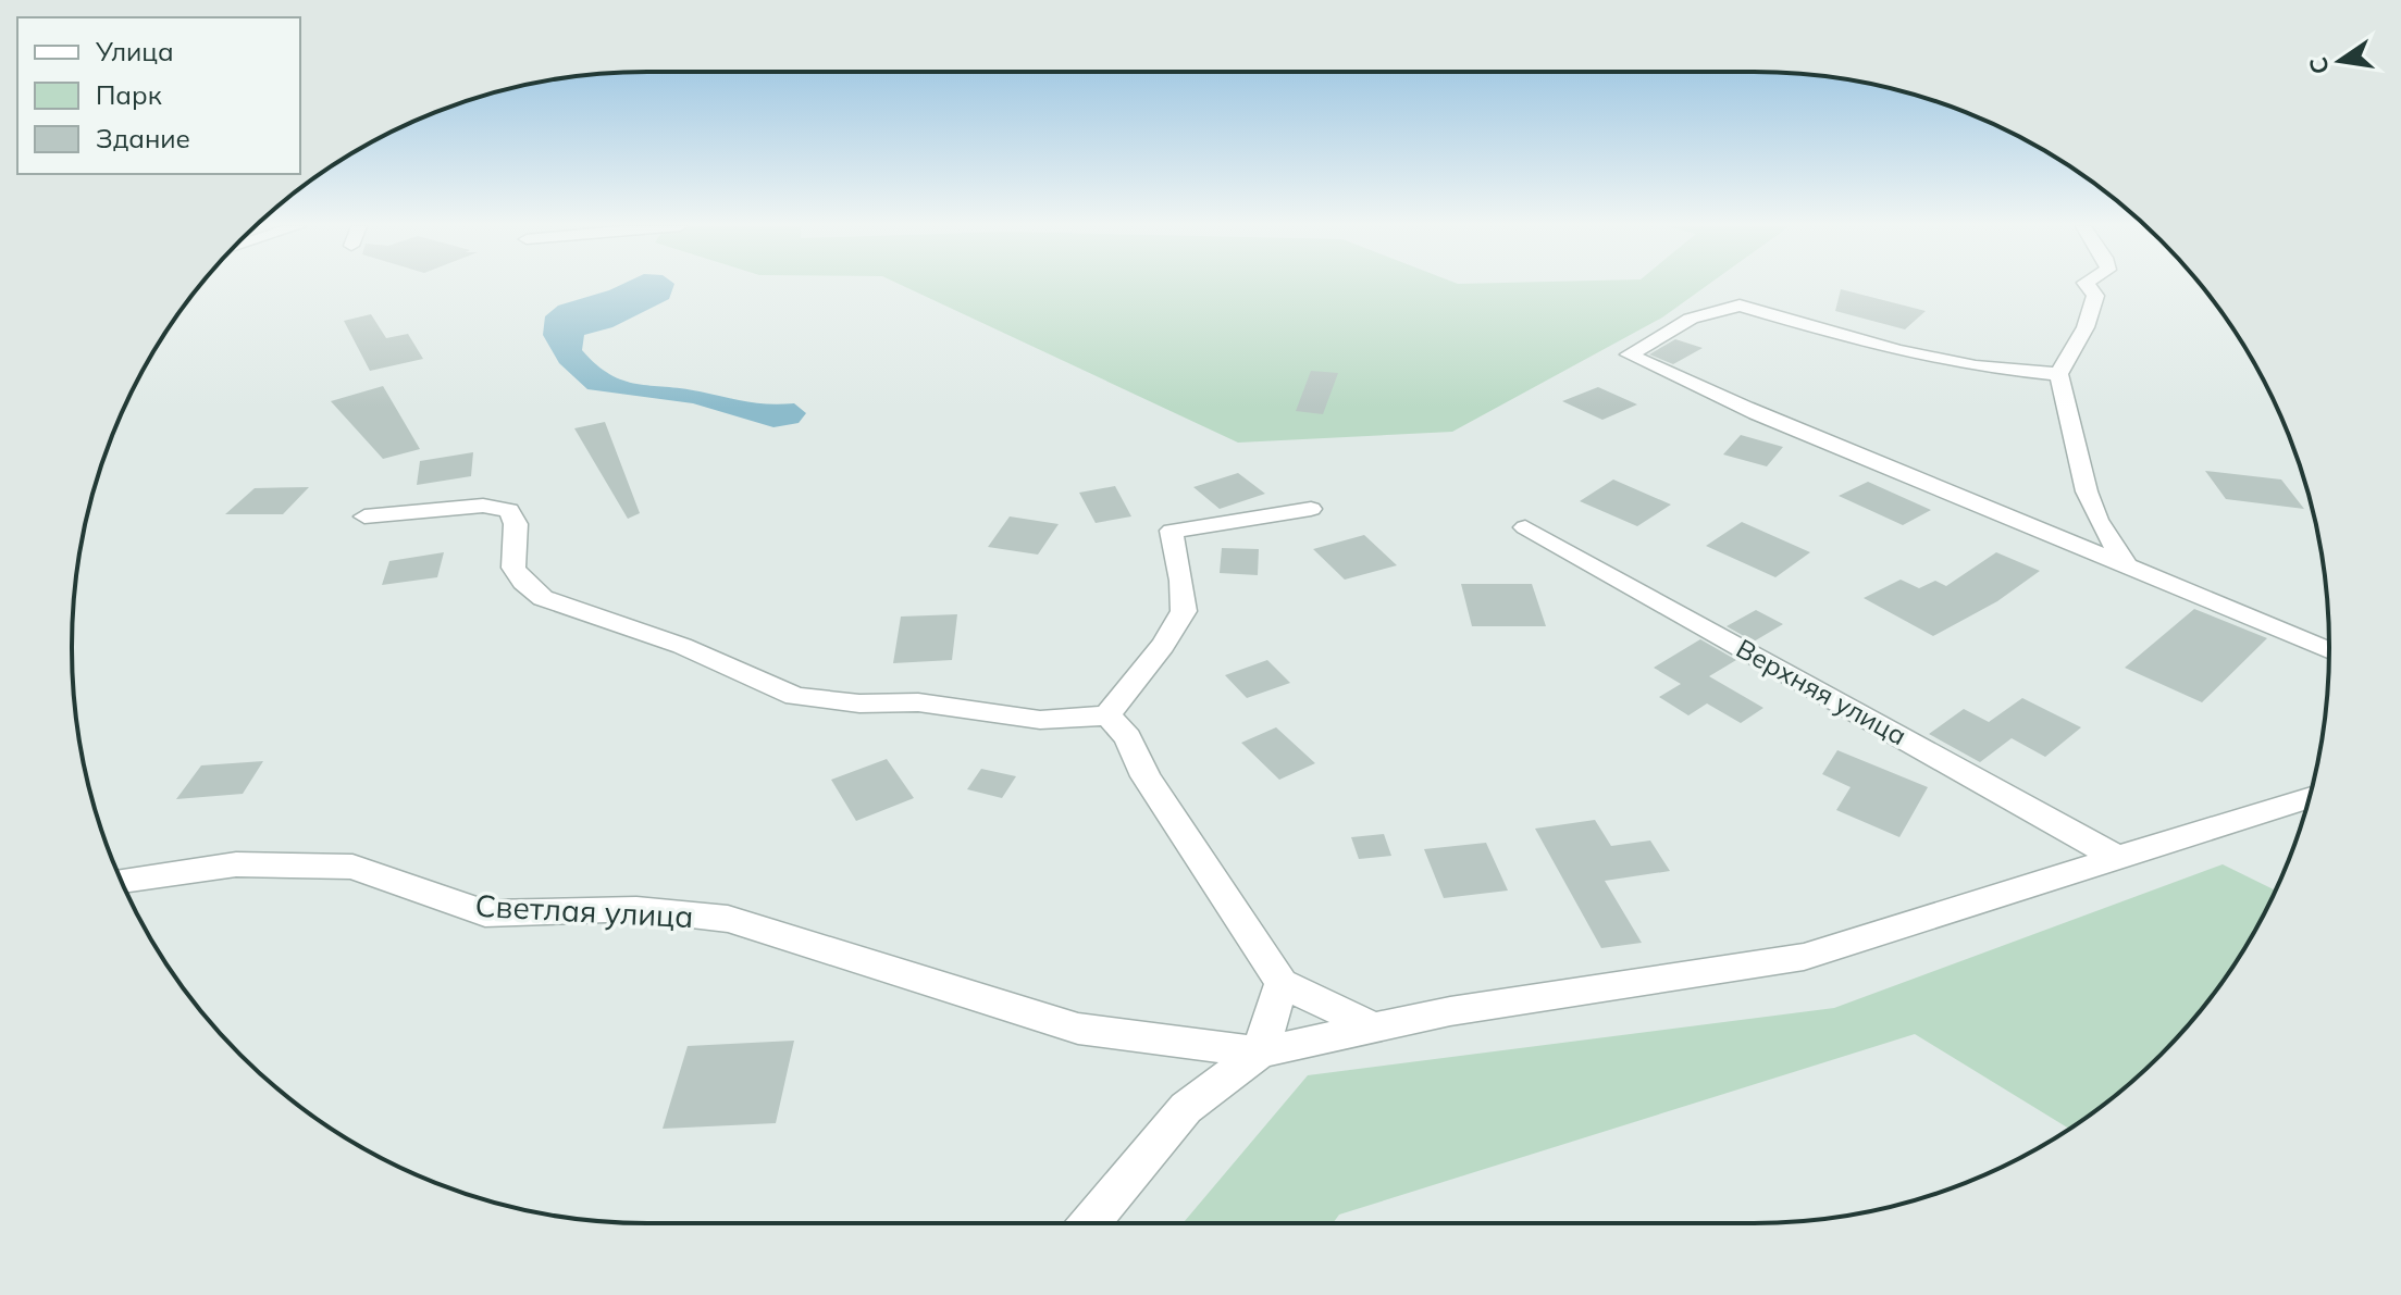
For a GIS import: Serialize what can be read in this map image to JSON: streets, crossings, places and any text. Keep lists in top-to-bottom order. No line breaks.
{"streets":{"street":["Верхняя улица","Светлая улица"]},"legend":["Улица","Парк","Здание"],"north":"left"}
